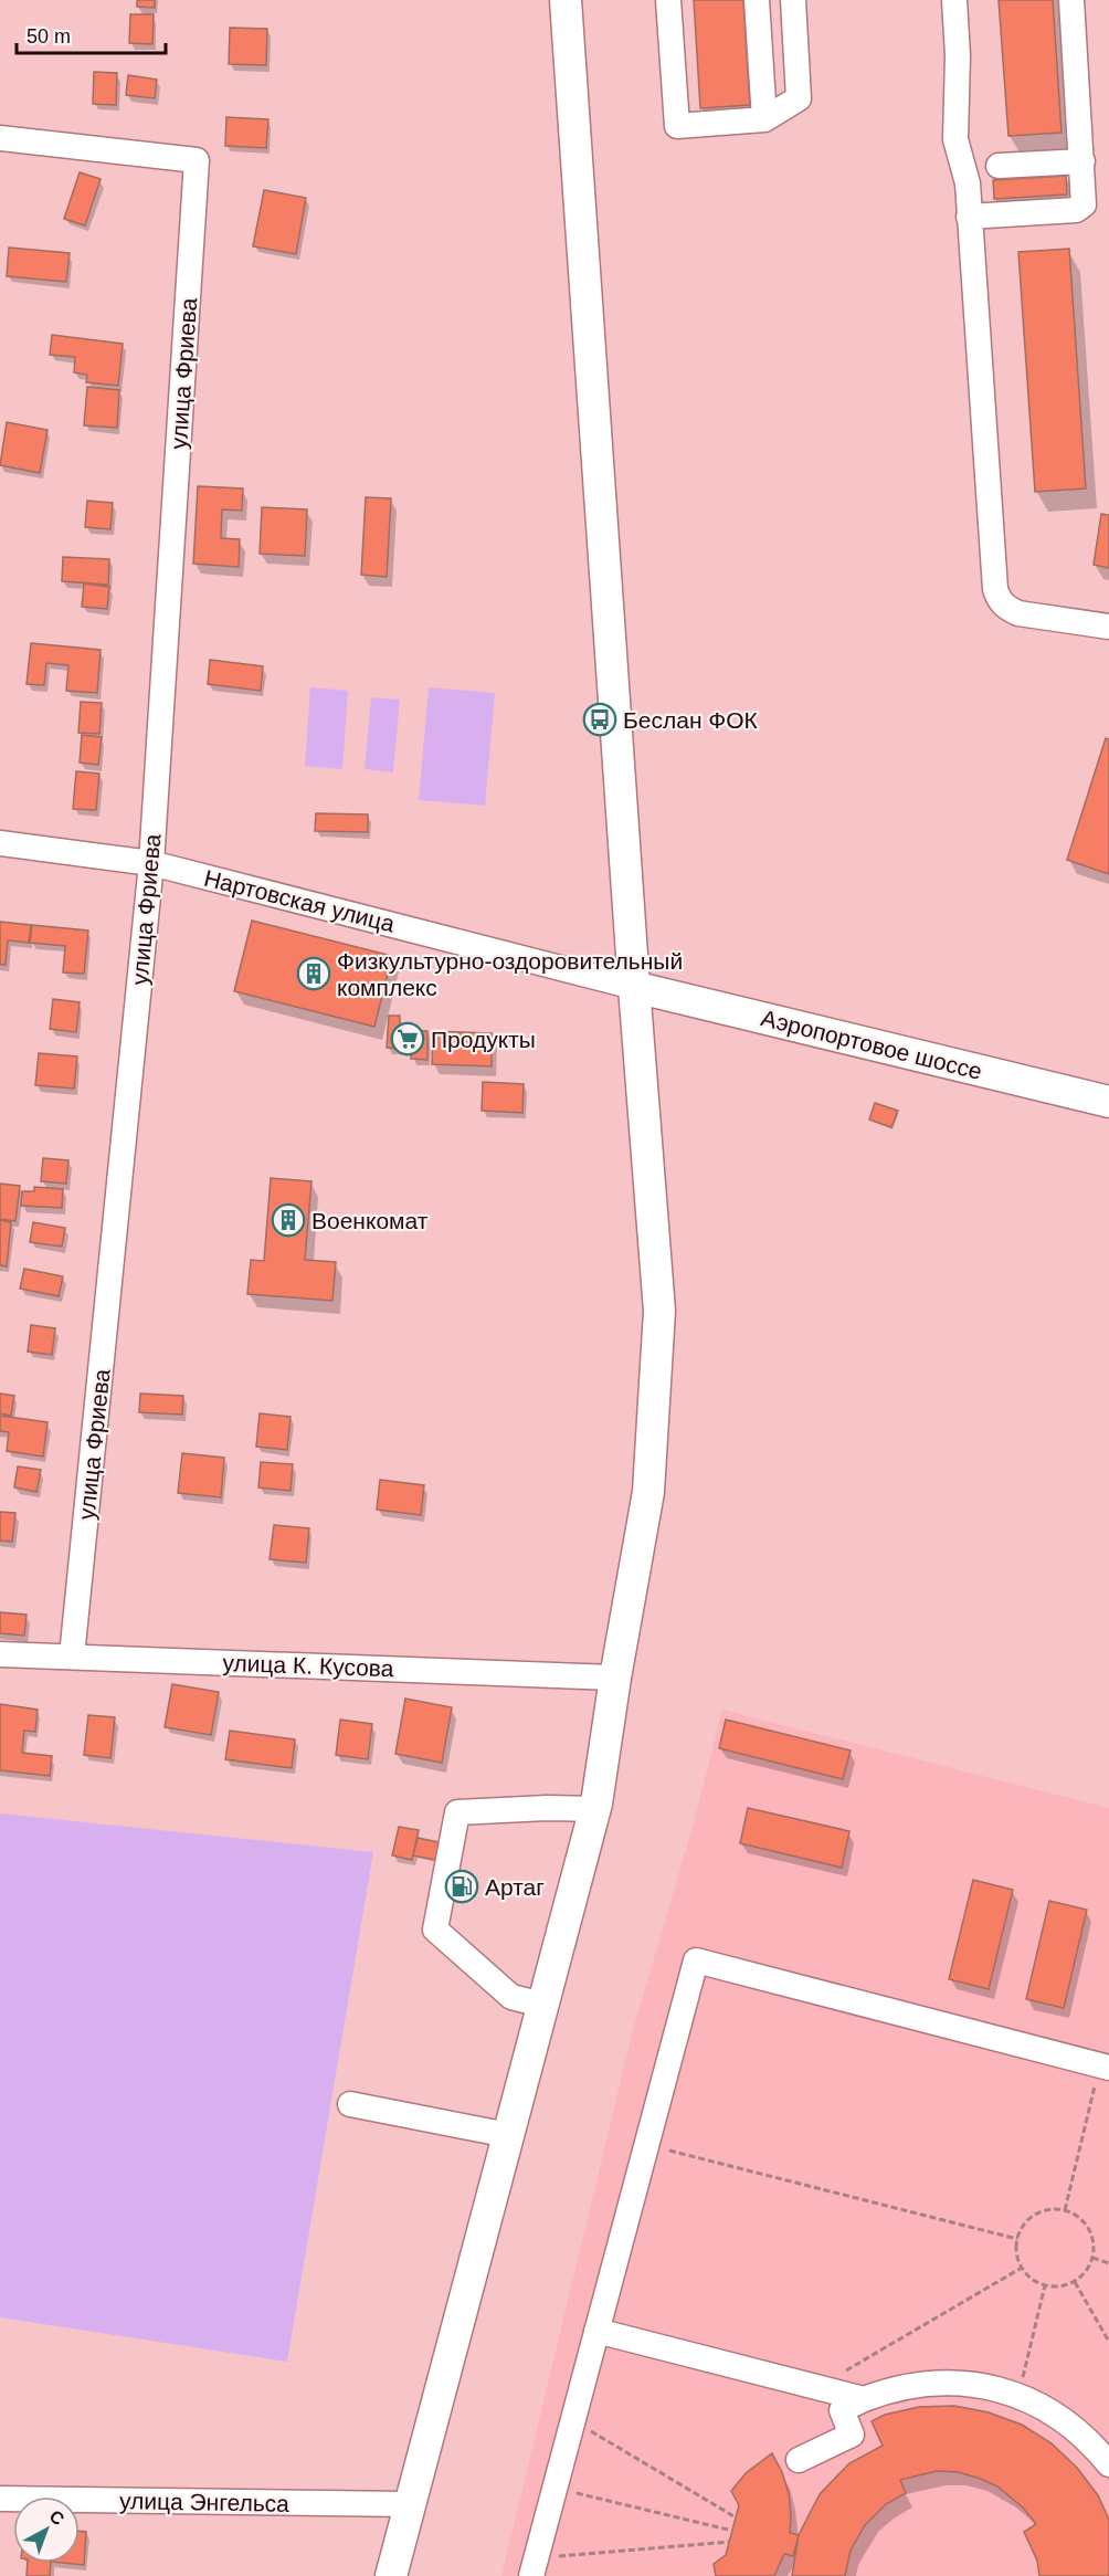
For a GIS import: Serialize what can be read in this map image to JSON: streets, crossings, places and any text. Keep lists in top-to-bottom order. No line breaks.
{"streets":{"main road":["Аэропортовое шоссе"],"street":["улица Фриева","Нартовская улица","улица К. Кусова","улица Энгельса"]},"crossings":[["улица Фриева","Нартовская улица"],["улица Фриева","улица К. Кусова"],["Нартовская улица","Аэропортовое шоссе"]],"places":{"bus stop":["Беслан ФОК"],"building":["Физкультурно-оздоровительный комплекс","Военкомат"],"supermarket":["Продукты"],"fuel station":["Артаг"]},"scale_bar":"50 m","north":"top right"}
